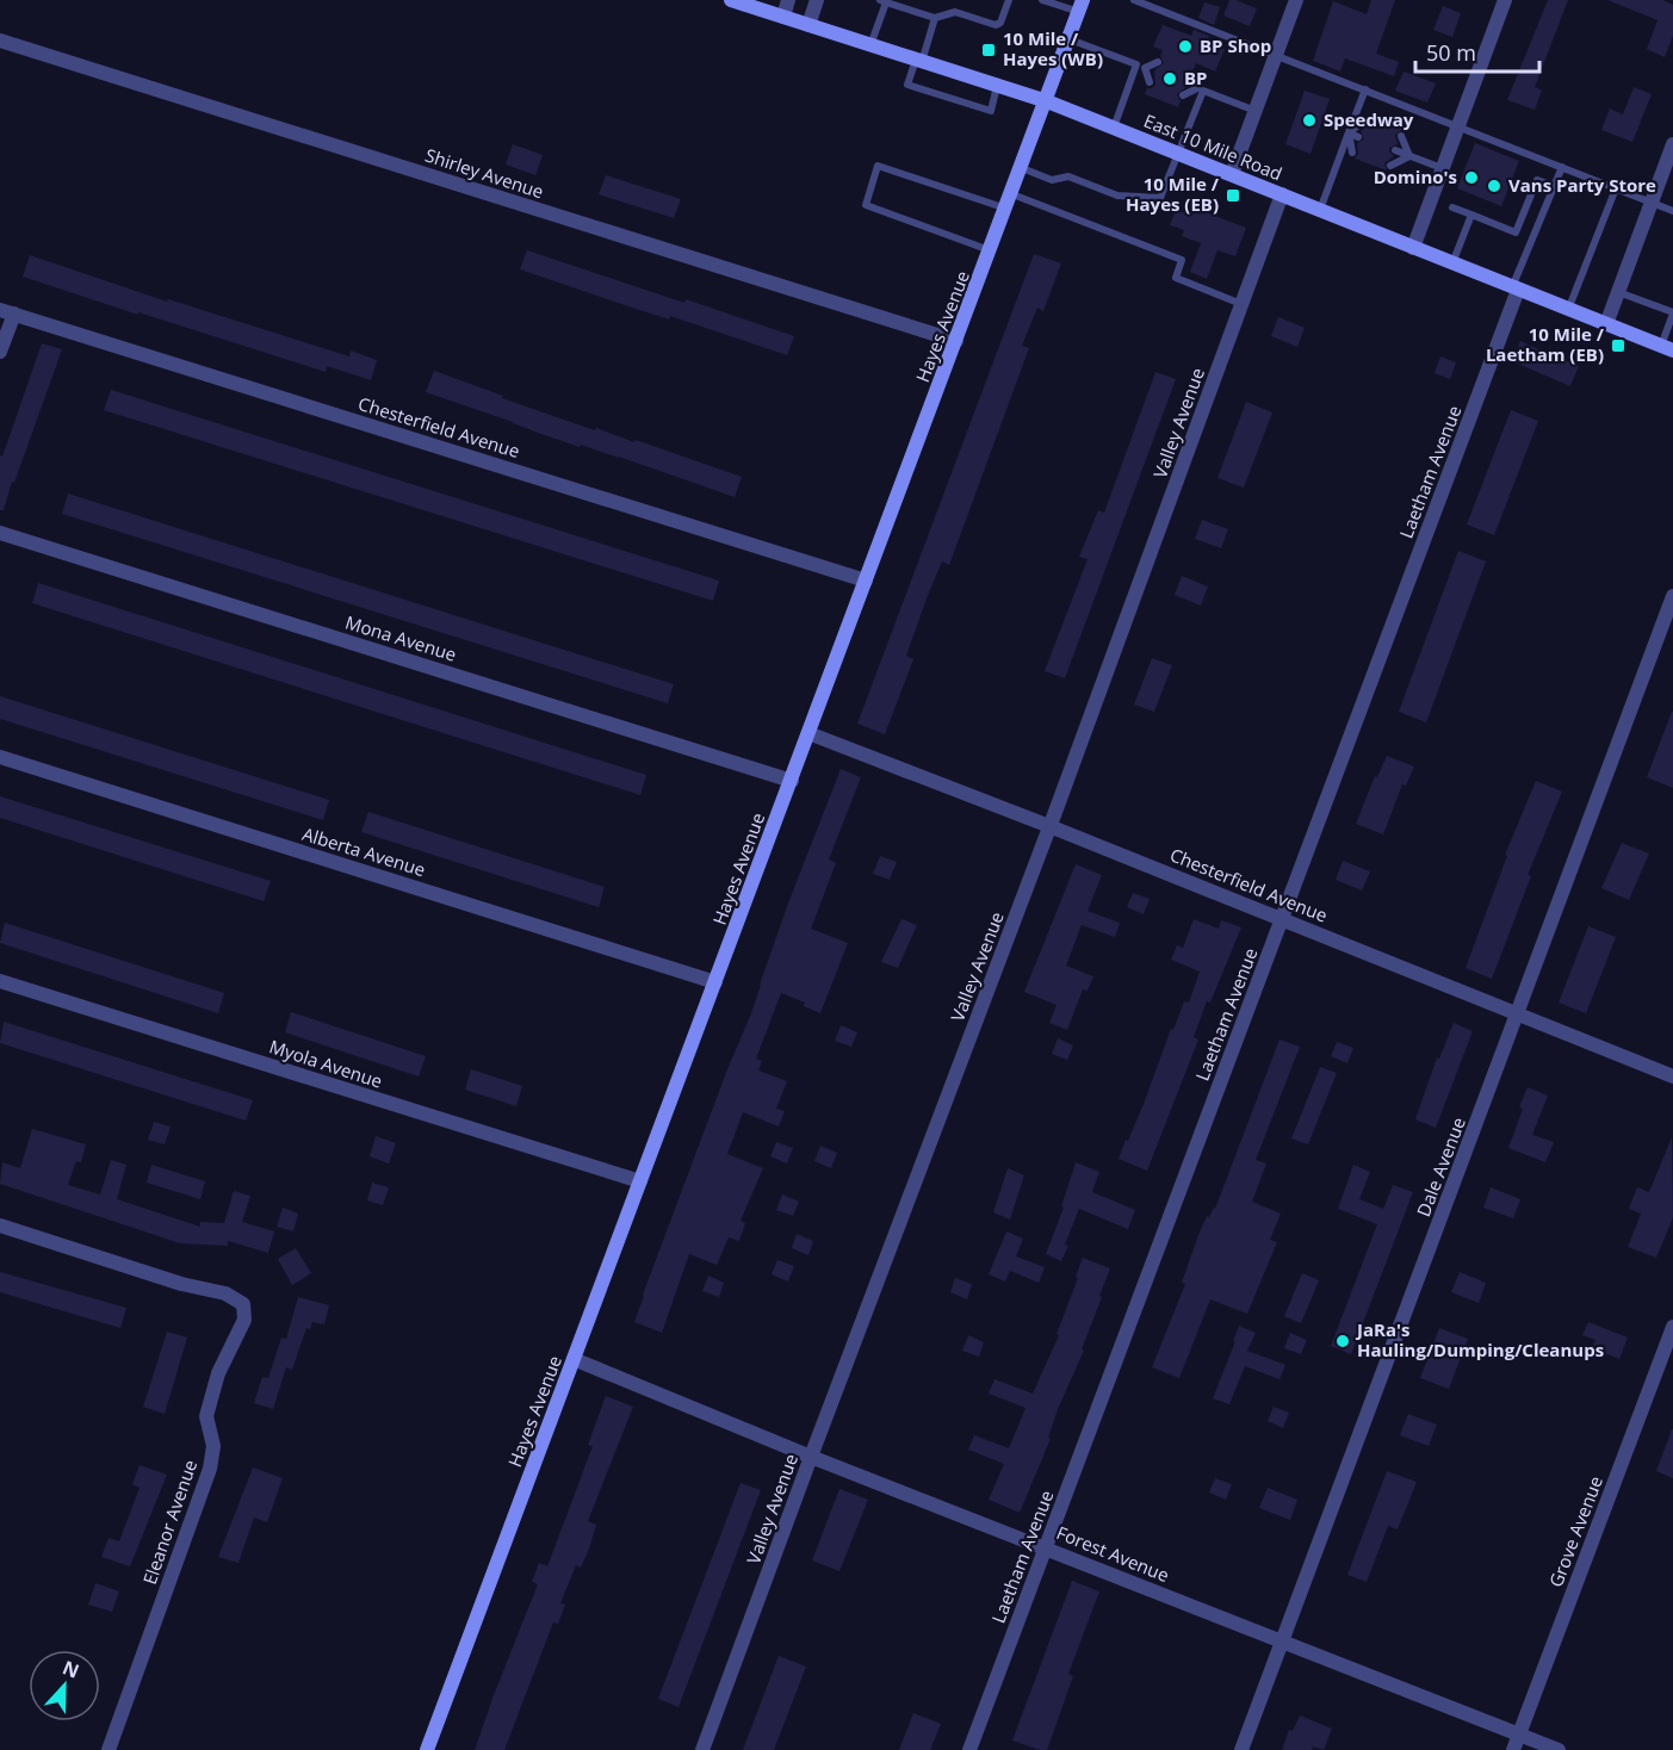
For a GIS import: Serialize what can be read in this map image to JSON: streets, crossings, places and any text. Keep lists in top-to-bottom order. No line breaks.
{"streets":{"street":["East 10 Mile Road","Shirley Avenue","Hayes Avenue","Valley Avenue","Chesterfield Avenue","Laetham Avenue","Mona Avenue","Alberta Avenue","Myola Avenue","Dale Avenue","Eleanor Avenue","Grove Avenue","Forest Avenue"]},"crossings":[["East 10 Mile Road","Hayes Avenue"],["East 10 Mile Road","Valley Avenue"],["East 10 Mile Road","Laetham Avenue"],["Shirley Avenue","Hayes Avenue"],["Hayes Avenue","Chesterfield Avenue"],["Hayes Avenue","Mona Avenue"],["Hayes Avenue","Alberta Avenue"],["Hayes Avenue","Myola Avenue"],["Hayes Avenue","Forest Avenue"],["Valley Avenue","Chesterfield Avenue"],["Valley Avenue","Forest Avenue"],["Chesterfield Avenue","Laetham Avenue"],["Chesterfield Avenue","Dale Avenue"],["Laetham Avenue","Forest Avenue"],["Dale Avenue","Forest Avenue"],["Grove Avenue","Forest Avenue"]],"places":{"other":["BP Shop","BP","Speedway","Domino's","Vans Party Store","JaRa's Hauling/Dumping/Cleanups"],"transit":["10 Mile / Hayes (WB)","10 Mile / Hayes (EB)","10 Mile / Laetham (EB)"]},"scale_bar":"50 m","north":"top"}
